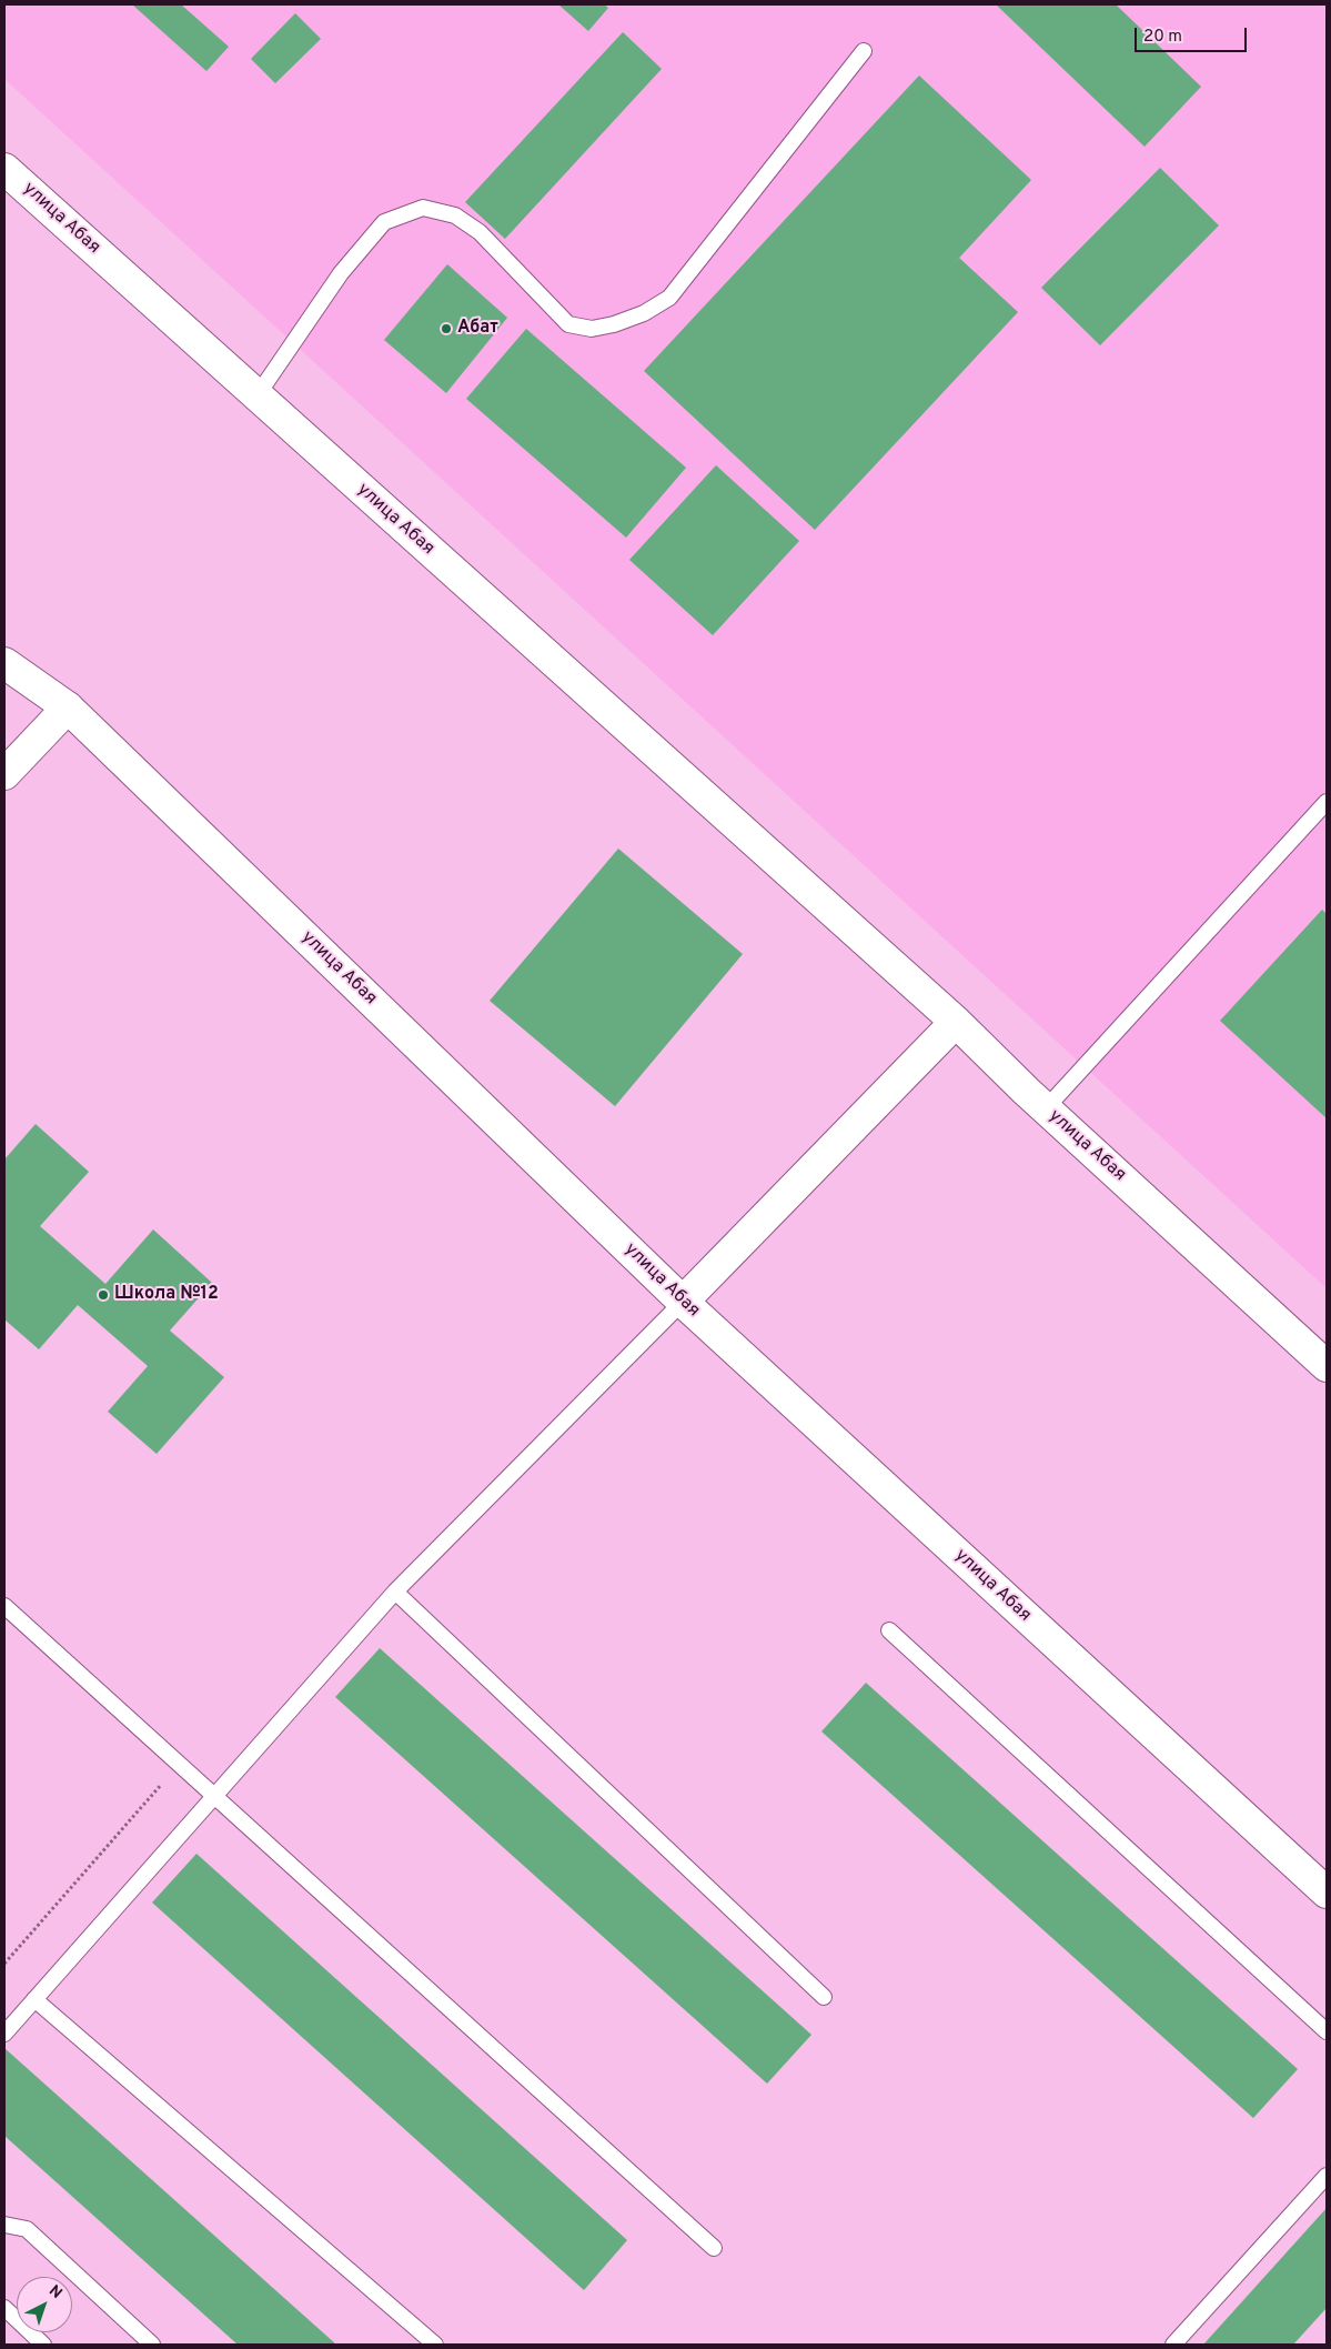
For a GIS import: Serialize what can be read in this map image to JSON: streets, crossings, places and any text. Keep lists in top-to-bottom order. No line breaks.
{"streets":{"street":["улица Абая"]},"places":["Абат","Школа №12"],"scale_bar":"20 m","north":"top right"}
